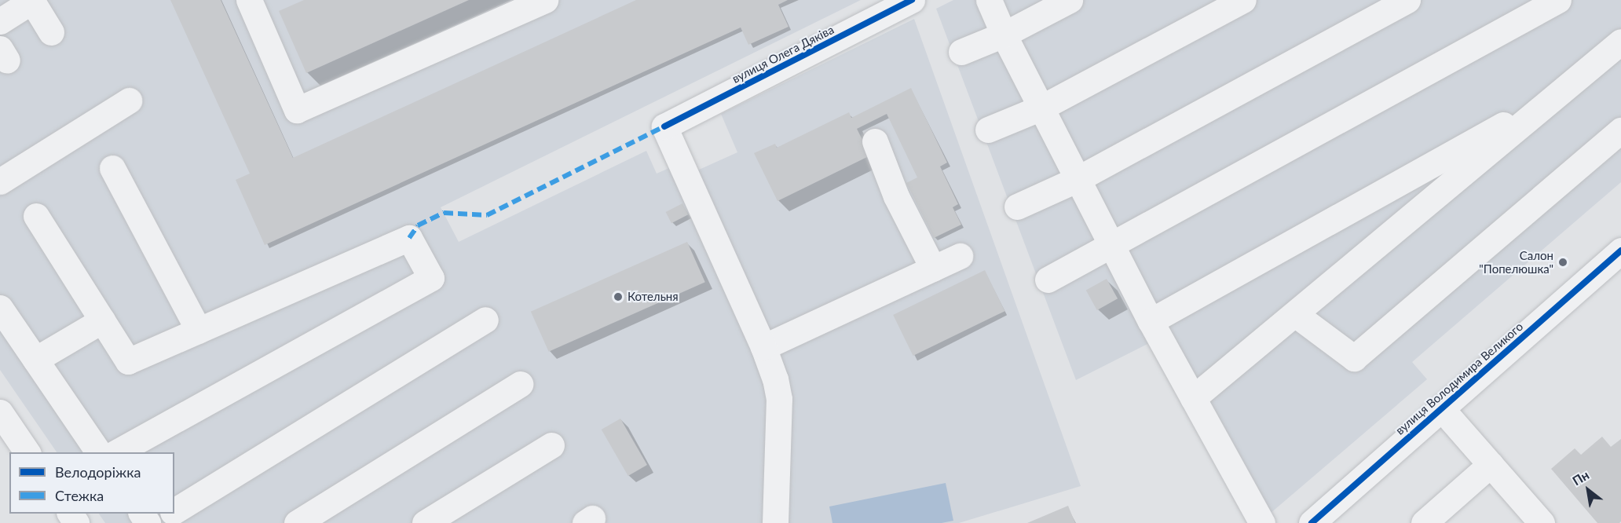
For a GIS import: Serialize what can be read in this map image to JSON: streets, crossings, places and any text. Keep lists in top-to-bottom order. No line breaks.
{"streets":{"street":["вулиця Олега Дяківа","вулиця Володимира Великого"]},"places":["Салон \"Попелюшка\"","Котельня"],"legend":["Велодоріжка","Стежка"],"north":"top left"}
